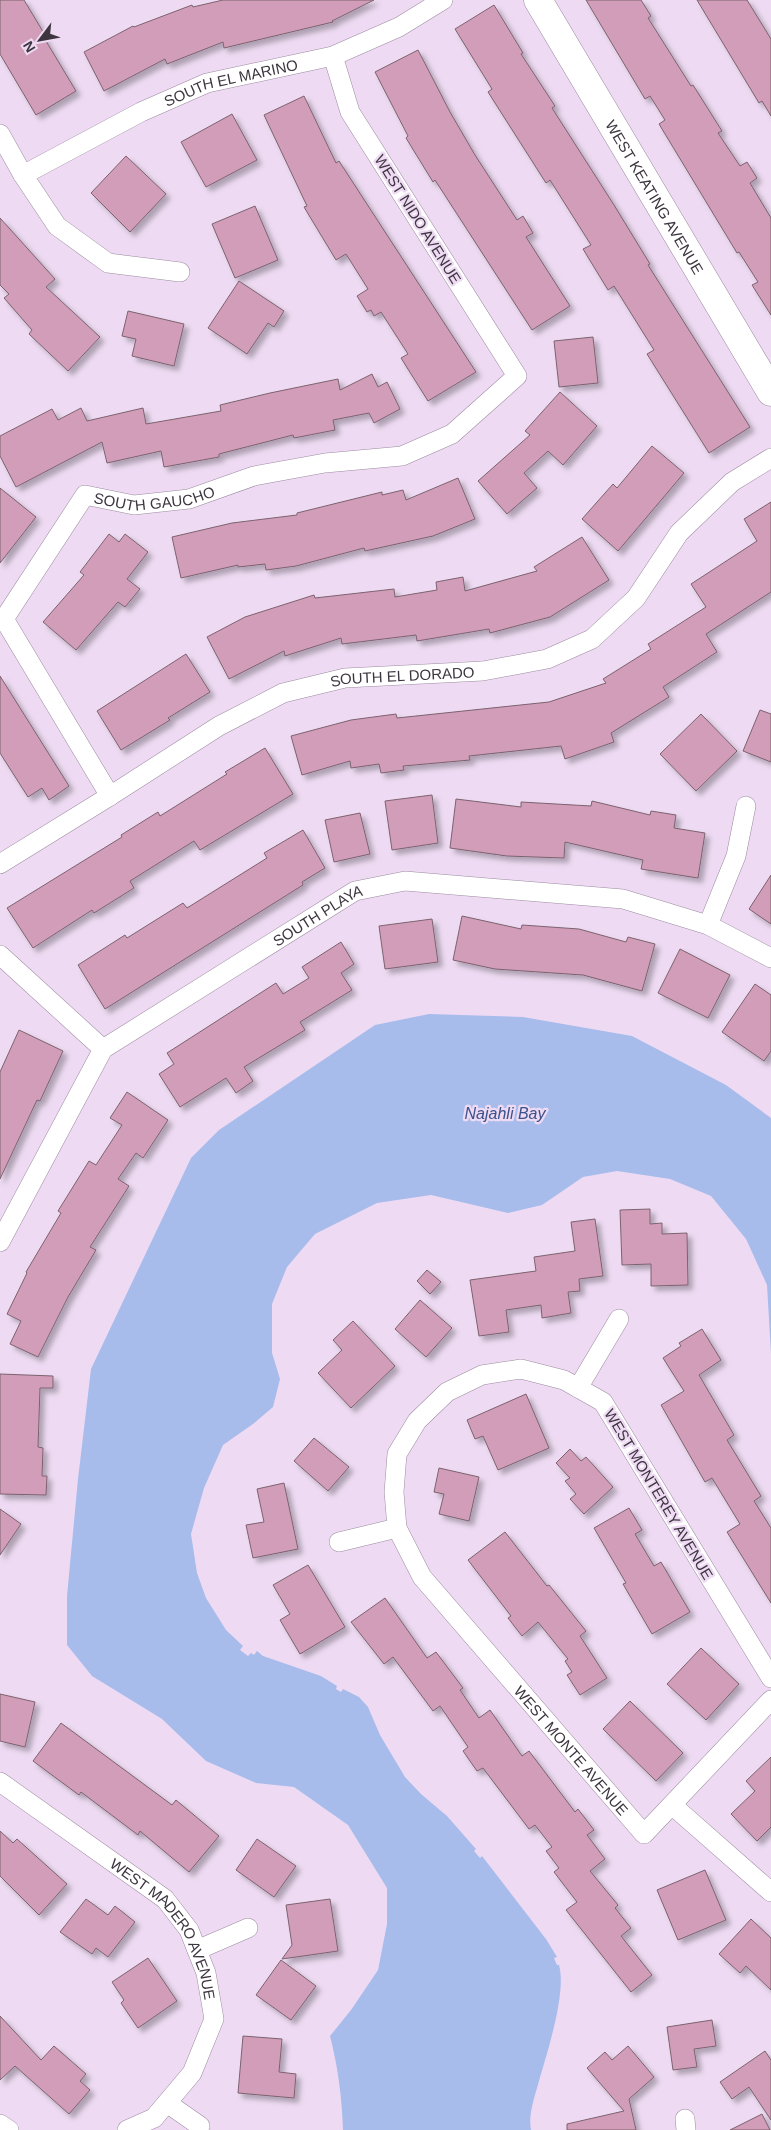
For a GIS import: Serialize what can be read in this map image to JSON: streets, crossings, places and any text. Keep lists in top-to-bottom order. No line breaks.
{"streets":{"street":["SOUTH EL MARINO","WEST KEATING AVENUE","WEST NIDO AVENUE","SOUTH GAUCHO","SOUTH EL DORADO","SOUTH PLAYA","WEST MONTEREY AVENUE","WEST MONTE AVENUE","WEST MADERO AVENUE"]},"crossings":[["SOUTH EL MARINO","WEST NIDO AVENUE"],["WEST NIDO AVENUE","SOUTH GAUCHO"],["SOUTH GAUCHO","SOUTH EL DORADO"],["WEST MONTEREY AVENUE","WEST MONTE AVENUE"]],"water":["Najahli Bay"],"north":"bottom left"}
